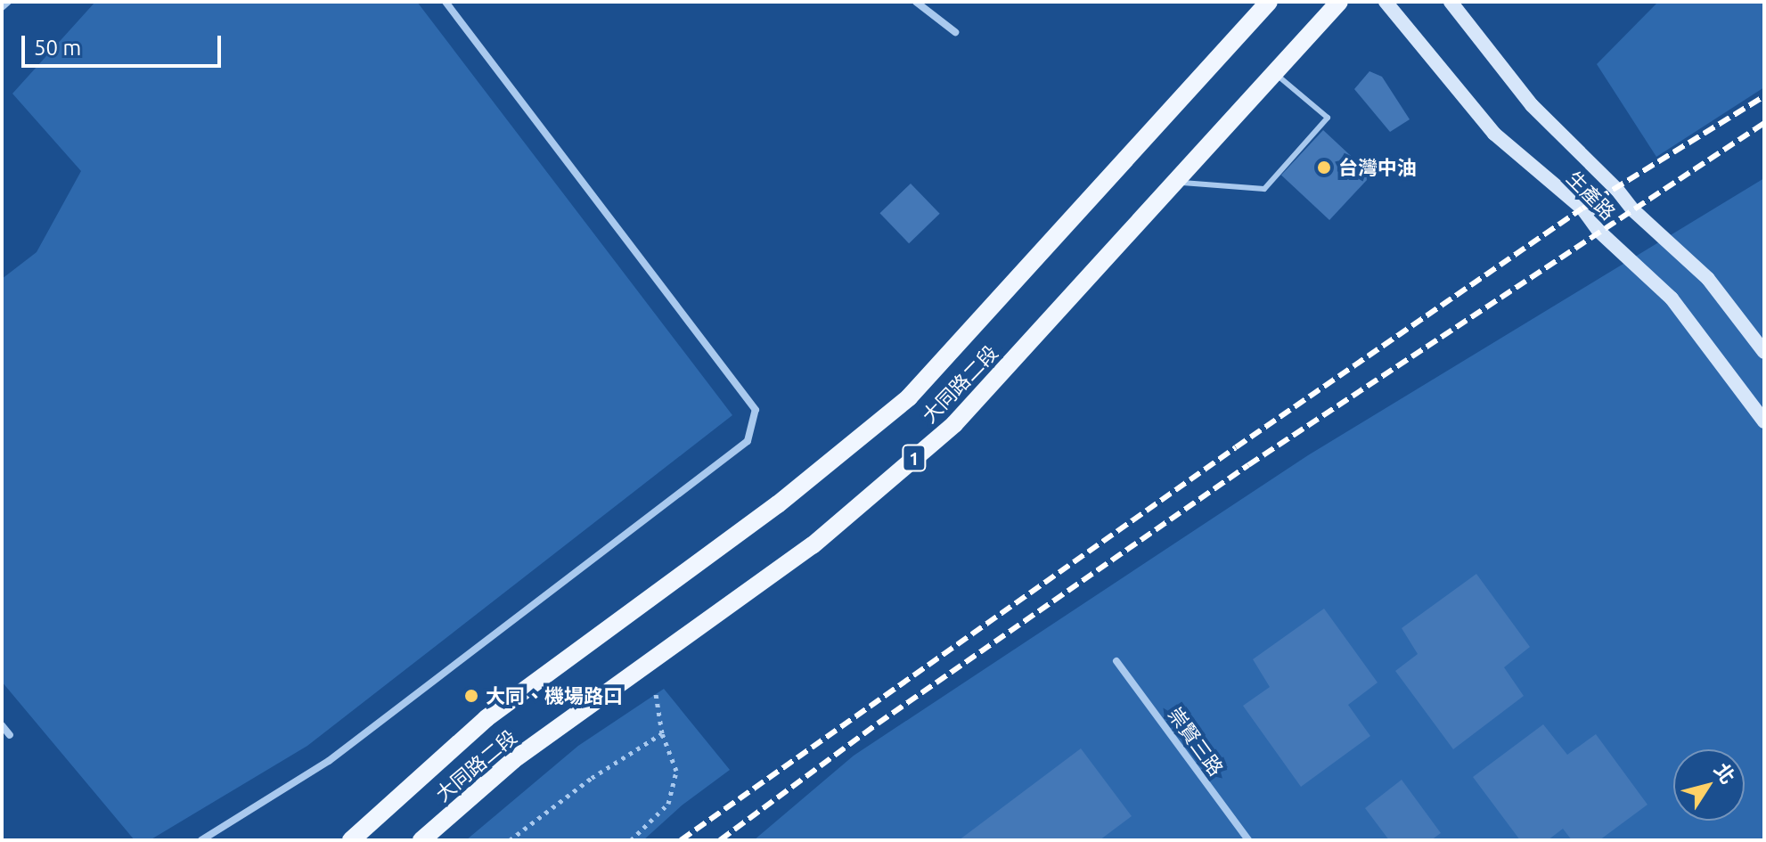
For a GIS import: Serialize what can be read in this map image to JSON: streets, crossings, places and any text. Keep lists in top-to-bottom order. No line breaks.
{"streets":{"main road":["大同路二段","1"],"street":["生產路","崇賢三路"]},"places":["台灣中油","大同、機場路口"],"scale_bar":"50 m","north":"top right"}
